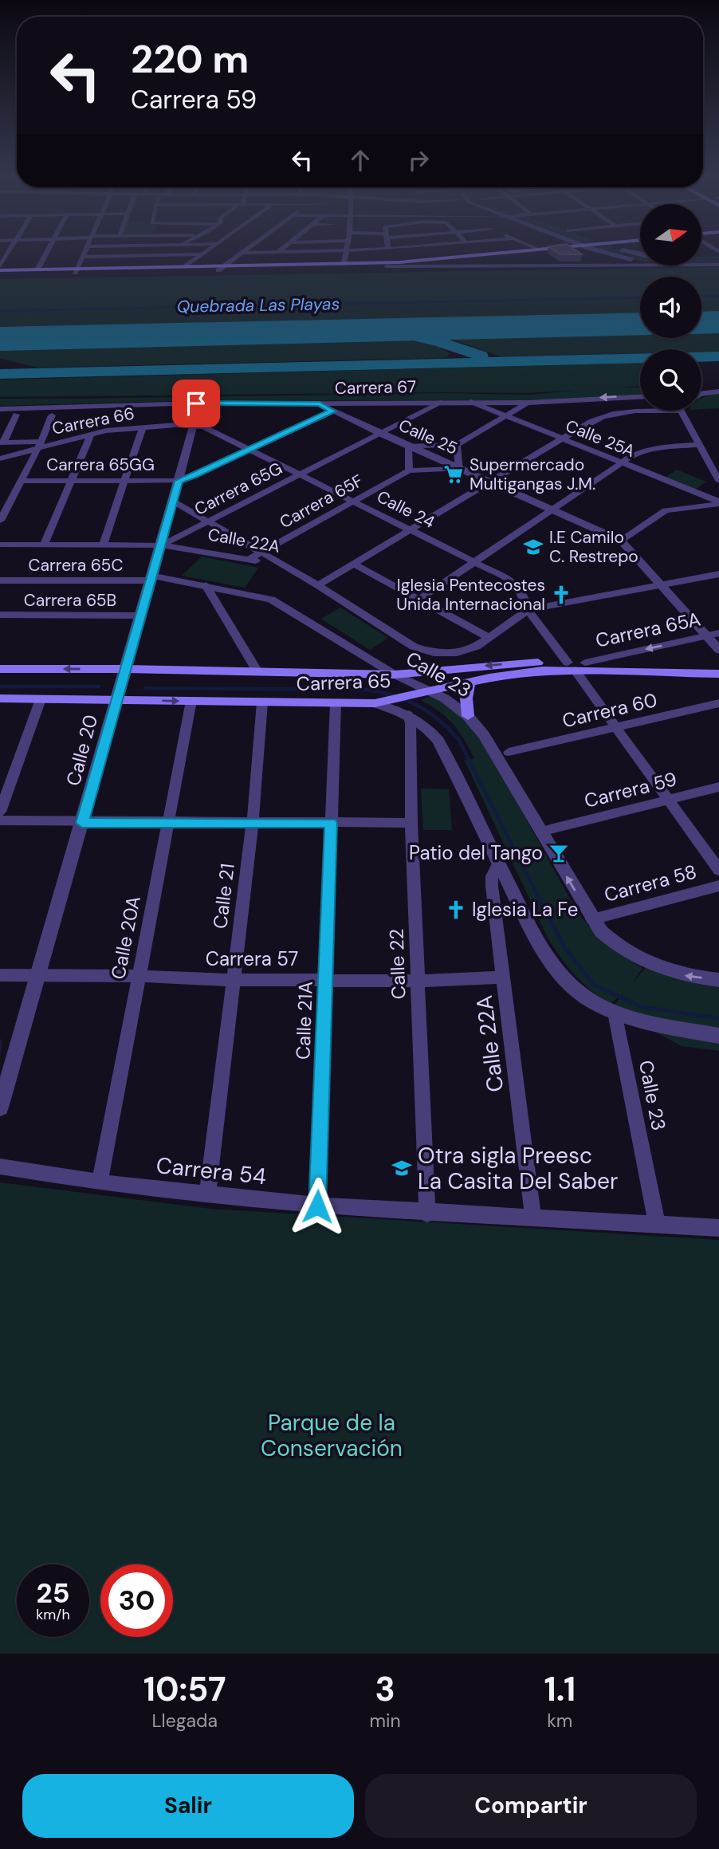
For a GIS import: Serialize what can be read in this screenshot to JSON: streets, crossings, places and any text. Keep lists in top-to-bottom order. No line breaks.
{"streets":{"main road":["Carrera 65"],"street":["Carrera 67","Carrera 66","Calle 25","Calle 25A","Carrera 65GG","Carrera 65G","Carrera 65F","Calle 24","Calle 22A","Carrera 65C","Carrera 65B","Carrera 65A","Calle 23","Carrera 60","Calle 20","Carrera 59","Carrera 58","Calle 21","Calle 20A","Carrera 57","Calle 22","Calle 21A","Carrera 54"]},"crossings":[["Carrera 67","Calle 25"],["Carrera 67","Calle 25A"],["Carrera 67","Carrera 65G"],["Carrera 67","Calle 20"],["Carrera 66","Calle 24"],["Carrera 66","Calle 20"],["Calle 25","Carrera 65GG"],["Calle 25","Carrera 65G"],["Calle 25","Carrera 65F"],["Calle 25","Carrera 65A"],["Carrera 65GG","Calle 24"],["Carrera 65GG","Calle 20"],["Carrera 65G","Calle 24"],["Carrera 65G","Calle 22A"],["Carrera 65G","Calle 23"],["Carrera 65G","Calle 20"],["Carrera 65F","Calle 24"],["Carrera 65F","Calle 22A"],["Carrera 65F","Calle 23"],["Calle 24","Carrera 65"],["Calle 24","Carrera 60"],["Calle 24","Calle 20"],["Calle 24","Carrera 59"],["Calle 22A","Calle 23"],["Calle 22A","Calle 20"],["Calle 22A","Carrera 57"],["Calle 22A","Carrera 54"],["Carrera 65C","Calle 23"],["Carrera 65C","Calle 20"],["Carrera 65B","Calle 20"],["Carrera 65A","Carrera 65"],["Calle 23","Carrera 65"],["Calle 23","Calle 20"],["Calle 23","Carrera 58"],["Calle 23","Carrera 54"],["Carrera 65","Calle 20"],["Carrera 65","Calle 21"],["Carrera 65","Calle 20A"],["Carrera 65","Calle 21A"],["Calle 20","Carrera 57"],["Calle 21","Carrera 57"],["Calle 21","Carrera 54"],["Calle 20A","Carrera 57"],["Calle 20A","Carrera 54"],["Carrera 57","Calle 22"],["Carrera 57","Calle 21A"],["Calle 22","Carrera 54"],["Calle 21A","Carrera 54"]],"water":["Quebrada Las Playas"],"parks":["Parque de la Conservación"],"places":{"supermarket":["Supermercado Multigangas J.M."],"school or university":["I.E Camilo C. Restrepo","Otra sigla Preesc La Casita Del Saber"],"church":["Iglesia Pentecostes Unida Internacional","Iglesia La Fe"],"bar":["Patio del Tango"]},"north":"right","page":{"turn":["220 m","Carrera 59"],"speed":"25 km/h","limit":"30","eta":["10:57","Llegada","3","min","1.1","km"],"buttons":["Salir","Compartir"]}}
